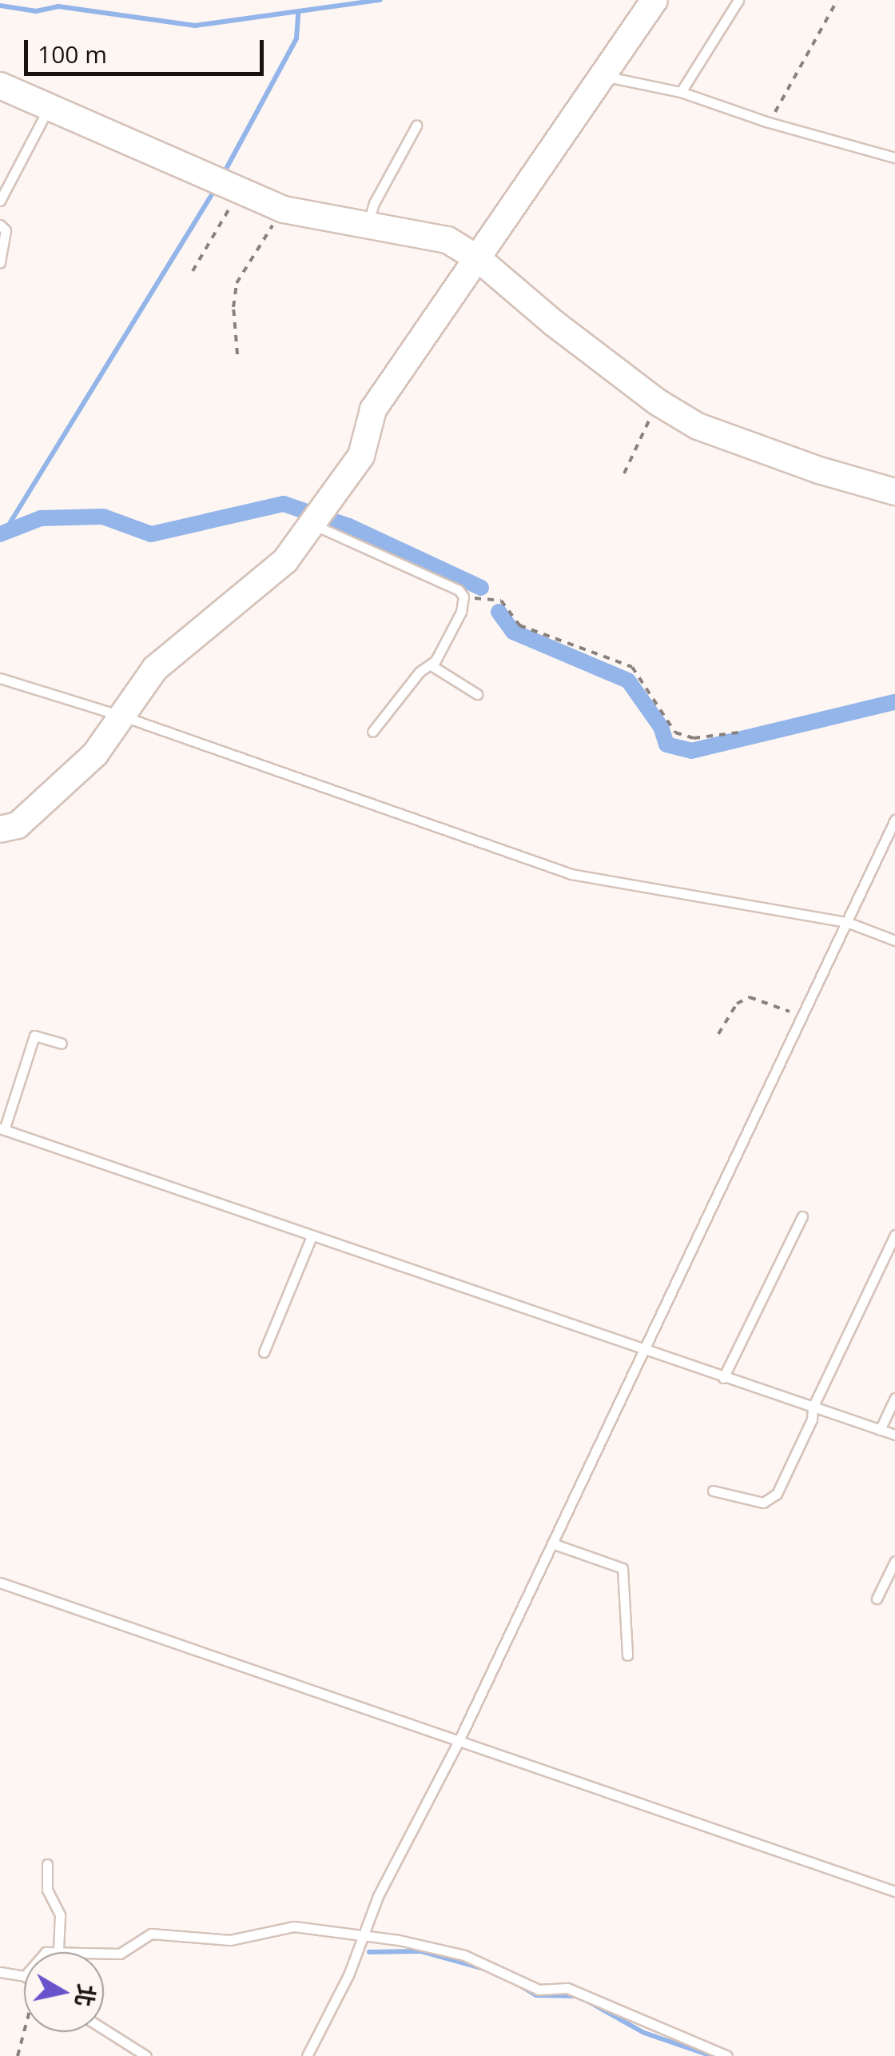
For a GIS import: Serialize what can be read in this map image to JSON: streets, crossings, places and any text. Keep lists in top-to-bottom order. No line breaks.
{"scale_bar":"100 m","north":"right"}
